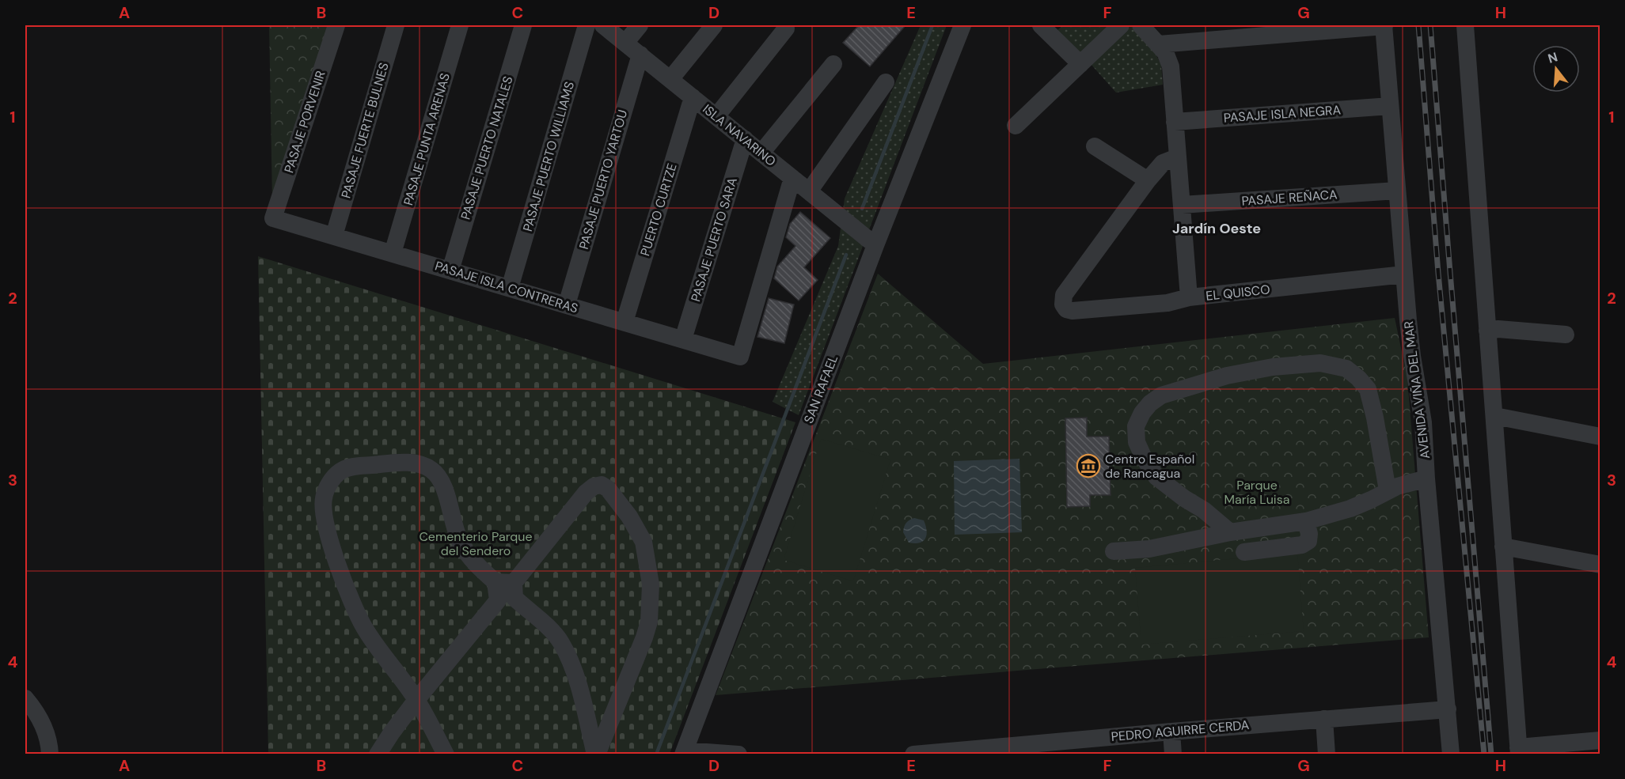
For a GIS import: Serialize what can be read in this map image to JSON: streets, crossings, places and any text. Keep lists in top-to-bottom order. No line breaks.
{"streets":{"street":["PASAJE ISLA NEGRA","PASAJE PORVENIR","PASAJE FUERTE BULNES","ISLA NAVARINO","PASAJE PUNTA ARENAS","PASAJE PUERTO NATALES","PASAJE PUERTO WILLIAMS","PASAJE PUERTO YARTOU","PASAJE REÑACA","PUERTO CURTZE","PASAJE PUERTO SARA","PASAJE ISLA CONTRERAS","EL QUISCO","SAN RAFAEL","AVENIDA VIÑA DEL MAR","PEDRO AGUIRRE CERDA"]},"crossings":[["PASAJE ISLA NEGRA","AVENIDA VIÑA DEL MAR"],["PASAJE PORVENIR","PASAJE ISLA CONTRERAS"],["PASAJE FUERTE BULNES","PASAJE ISLA CONTRERAS"],["ISLA NAVARINO","PASAJE PUERTO YARTOU"],["ISLA NAVARINO","PUERTO CURTZE"],["ISLA NAVARINO","PASAJE PUERTO SARA"],["ISLA NAVARINO","PASAJE ISLA CONTRERAS"],["ISLA NAVARINO","SAN RAFAEL"],["PASAJE PUNTA ARENAS","PASAJE ISLA CONTRERAS"],["PASAJE PUERTO NATALES","PASAJE ISLA CONTRERAS"],["PASAJE PUERTO WILLIAMS","PASAJE ISLA CONTRERAS"],["PASAJE PUERTO YARTOU","PASAJE ISLA CONTRERAS"],["PASAJE REÑACA","AVENIDA VIÑA DEL MAR"],["PUERTO CURTZE","PASAJE ISLA CONTRERAS"],["PASAJE PUERTO SARA","PASAJE ISLA CONTRERAS"],["EL QUISCO","AVENIDA VIÑA DEL MAR"],["AVENIDA VIÑA DEL MAR","PEDRO AGUIRRE CERDA"]],"districts":["Jardín Oeste"],"parks":["Parque María Luisa","Cementerio Parque del Sendero"],"places":{"museum":["Centro Español de Rancagua"]},"north":"top","grid":{"columns":["A","B","C","D","E","F","G","H"],"rows":["1","2","3","4"]}}
